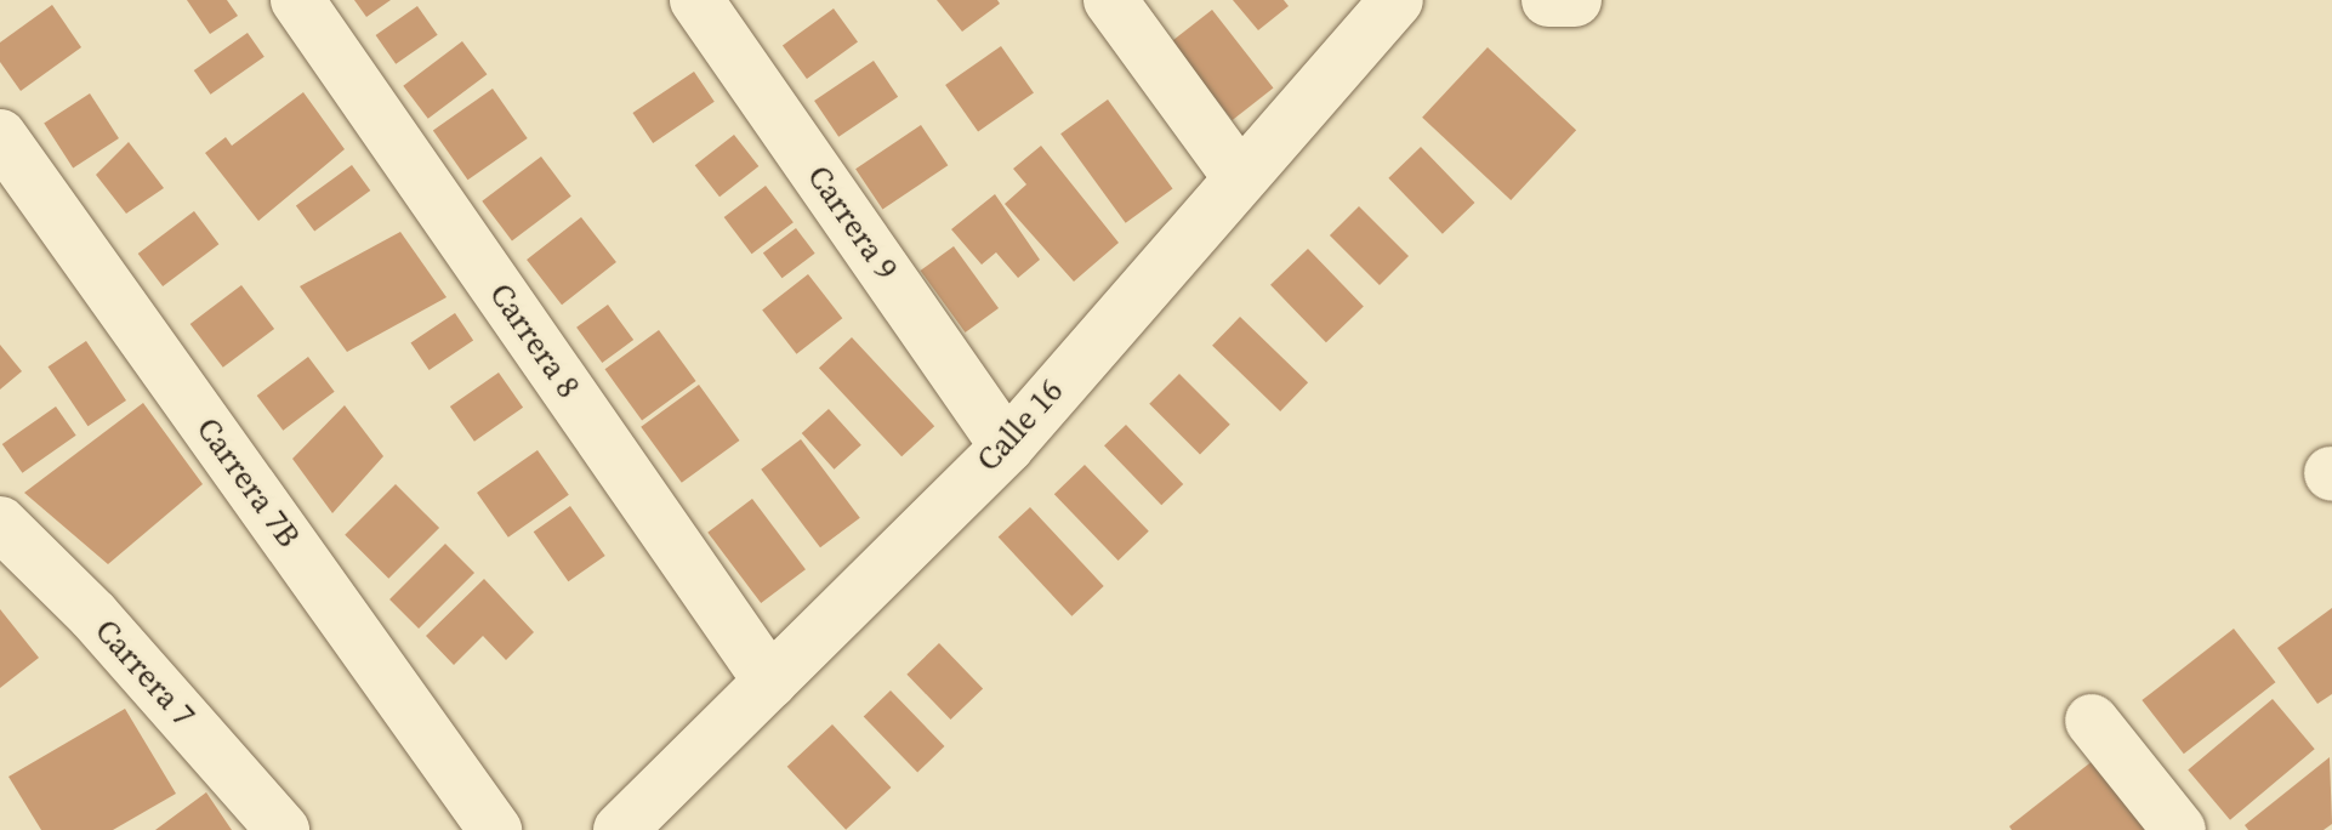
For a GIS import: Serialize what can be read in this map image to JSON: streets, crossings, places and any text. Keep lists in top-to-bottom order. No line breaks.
{"streets":{"street":["Carrera 9","Carrera 8","Calle 16","Carrera 7B","Carrera 7"]},"crossings":[["Carrera 9","Calle 16"],["Carrera 8","Calle 16"]]}
